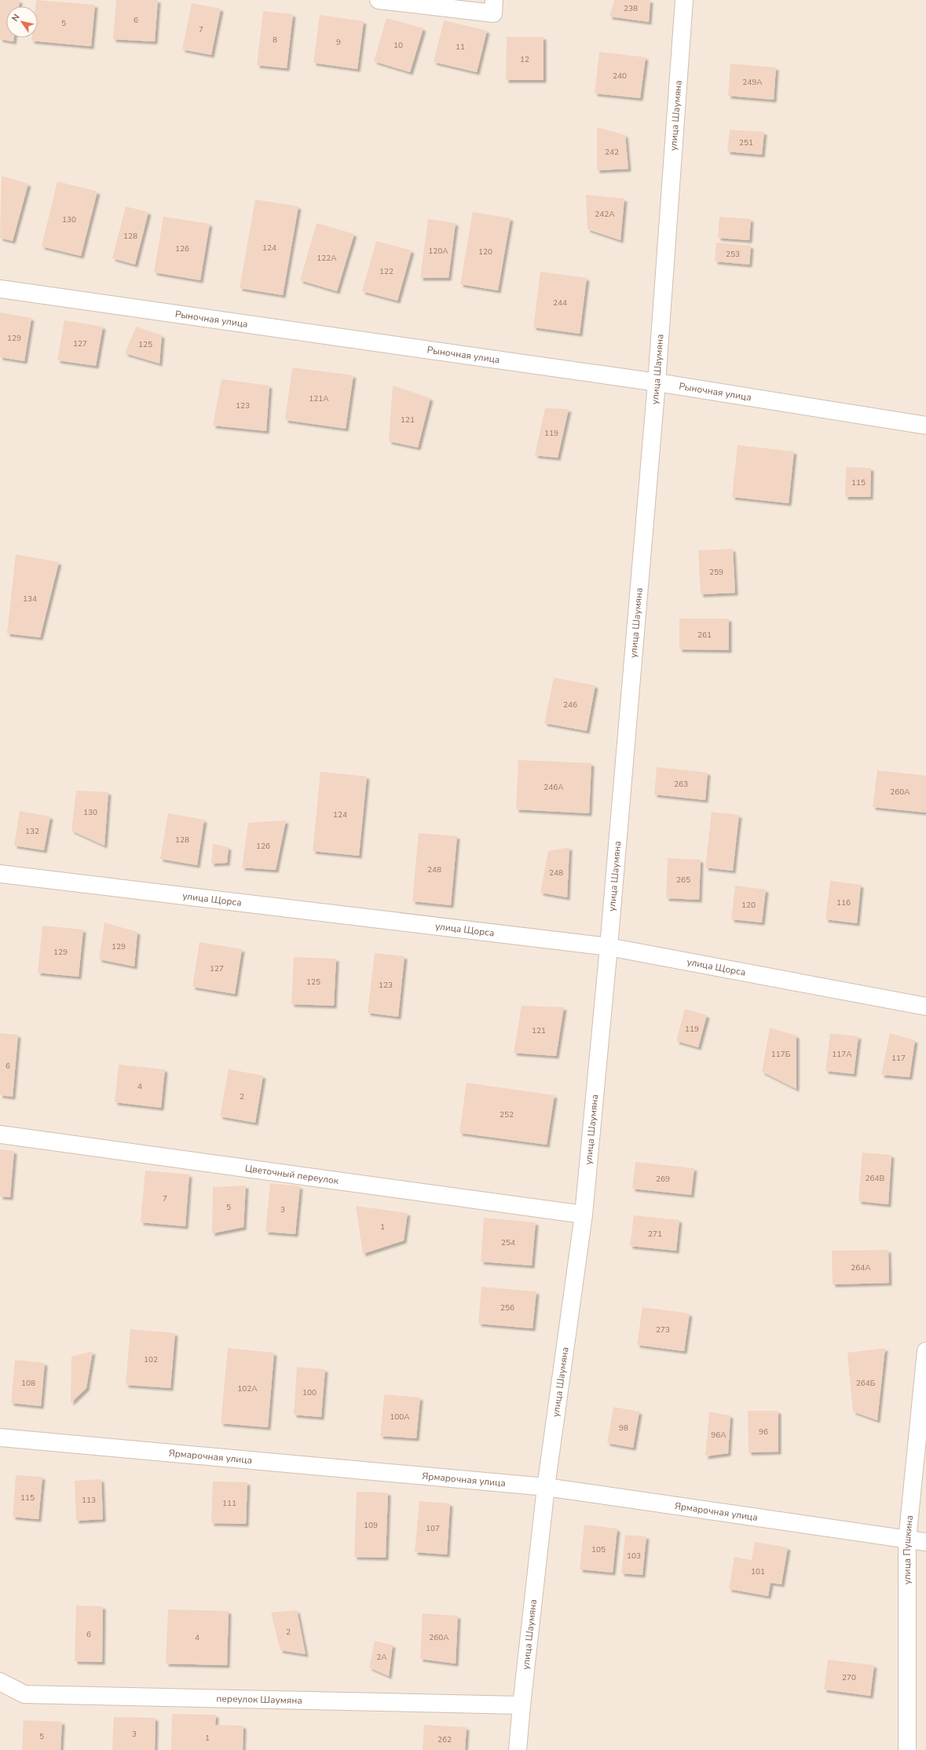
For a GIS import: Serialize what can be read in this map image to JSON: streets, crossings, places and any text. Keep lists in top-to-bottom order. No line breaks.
{"streets":{"street":["улица Шаумяна","Рыночная улица","улица Щорса","Цветочный переулок","Ярмарочная улица","улица Пушкина","переулок Шаумяна"]},"crossings":[["улица Шаумяна","Рыночная улица"],["улица Шаумяна","улица Щорса"],["улица Шаумяна","Цветочный переулок"],["улица Шаумяна","Ярмарочная улица"],["улица Шаумяна","переулок Шаумяна"],["Ярмарочная улица","улица Пушкина"]],"house_numbers":["238","6","5","7","8","9","10","11","12","240","249А","251","242","242А","130","128","124","126","120А","120","253","122А","122","244","129","127","125","121А","123","121","119","115","259","134","261","246","263","246А","260А","130","124","132","128","126","248","248","265","116","120","129","129","127","125","123","119","121","117Б","117А","117","6","4","2","252","264В","269","7","5","3","1","271","254","264А","256","273","102","108","264Б","102А","100","100А","98","96","96А","115","113","111","109","107","105","103","101","2","6","4","260А","2А","270","3","5","1","262"],"north":"top left"}
